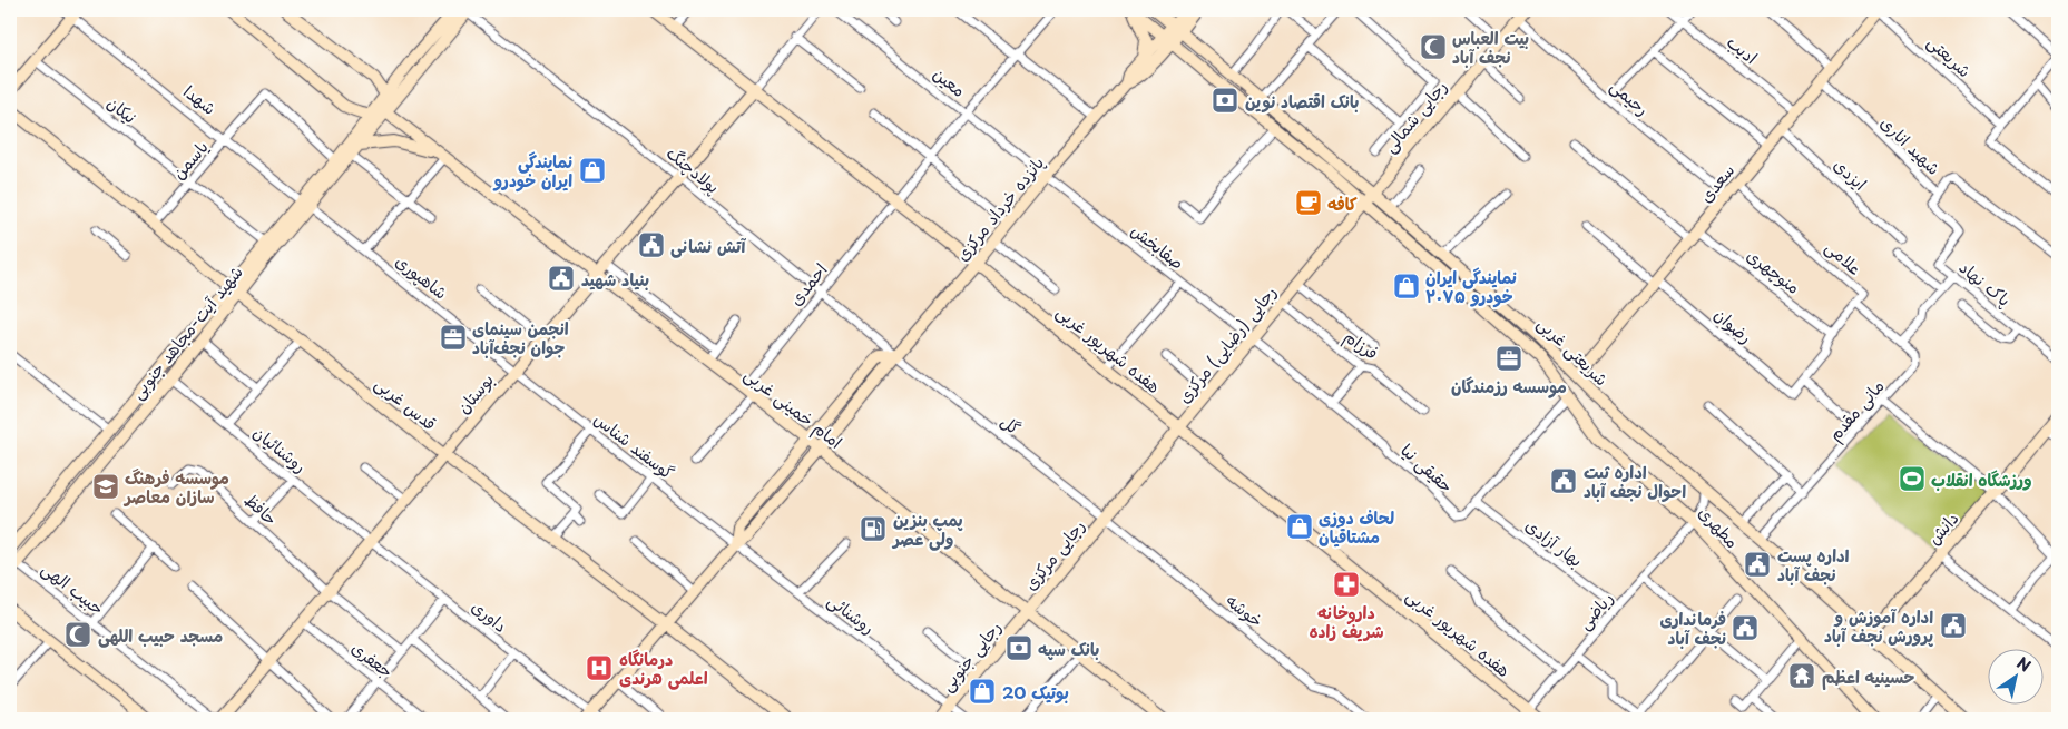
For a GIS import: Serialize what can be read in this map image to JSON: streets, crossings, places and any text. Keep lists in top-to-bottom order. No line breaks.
{"streets":{"street":["ادیب","شریعتی","معین","رحیمی","شهدا","نیکان","رجایی شمالی","شهید اناری","یاسمن","پولادچنگ","ایزدی","سعدی","پانزده خرداد مرکزی","صفابخش","علامی","منوچهری","شاهپوری","پاک نهاد","احمدی","رضوان","شهید آیت-مجاهد جنوبی","رجایی (رضایی) مرکزی","فرزام","هفده شهریور غربی","شریعتی غربی","بوستان","قدس غربی","امام خمینی غربی","مانی مقدم","گل","گوسفند شناس","روشنائیان","حقیقی نیا","حافظ","مطهری","دانش","بهار آزادی","رجایی مرکزی","حبیب الهی","خوشه","ریاضی","روشنائی","داوری","رجایی جنوبی","جعفری"]},"crossings":[["ادیب","سعدی"],["شریعتی","سعدی"],["معین","پانزده خرداد مرکزی"],["معین","صفابخش"],["معین","احمدی"],["رحیمی","رجایی شمالی"],["رحیمی","سعدی"],["شهدا","یاسمن"],["شهدا","شاهپوری"],["شهدا","شهید آیت-مجاهد جنوبی"],["نیکان","یاسمن"],["نیکان","شهید آیت-مجاهد جنوبی"],["رجایی شمالی","رجایی (رضایی) مرکزی"],["رجایی شمالی","شریعتی غربی"],["شهید اناری","سعدی"],["شهید اناری","پاک نهاد"],["یاسمن","شهید آیت-مجاهد جنوبی"],["یاسمن","قدس غربی"],["پولادچنگ","پانزده خرداد مرکزی"],["پولادچنگ","احمدی"],["پولادچنگ","شهید آیت-مجاهد جنوبی"],["پولادچنگ","بوستان"],["پولادچنگ","گل"],["ایزدی","سعدی"],["سعدی","علامی"],["سعدی","منوچهری"],["سعدی","رضوان"],["سعدی","شریعتی غربی"],["پانزده خرداد مرکزی","صفابخش"],["پانزده خرداد مرکزی","هفده شهریور غربی"],["پانزده خرداد مرکزی","شریعتی غربی"],["پانزده خرداد مرکزی","امام خمینی غربی"],["پانزده خرداد مرکزی","گل"],["پانزده خرداد مرکزی","گوسفند شناس"],["پانزده خرداد مرکزی","روشنائی"],["صفابخش","رجایی (رضایی) مرکزی"],["صفابخش","حقیقی نیا"],["علامی","مانی مقدم"],["شاهپوری","شهید آیت-مجاهد جنوبی"],["شاهپوری","بوستان"],["شاهپوری","گوسفند شناس"],["احمدی","هفده شهریور غربی"],["احمدی","امام خمینی غربی"],["شهید آیت-مجاهد جنوبی","قدس غربی"],["شهید آیت-مجاهد جنوبی","امام خمینی غربی"],["شهید آیت-مجاهد جنوبی","روشنائیان"],["شهید آیت-مجاهد جنوبی","حبیب الهی"],["رجایی (رضایی) مرکزی","فرزام"],["رجایی (رضایی) مرکزی","هفده شهریور غربی"],["رجایی (رضایی) مرکزی","شریعتی غربی"],["رجایی (رضایی) مرکزی","گل"],["رجایی (رضایی) مرکزی","حقیقی نیا"],["رجایی (رضایی) مرکزی","رجایی مرکزی"],["رجایی (رضایی) مرکزی","خوشه"],["هفده شهریور غربی","بوستان"],["هفده شهریور غربی","ریاضی"],["شریعتی غربی","مانی مقدم"],["شریعتی غربی","مطهری"],["شریعتی غربی","دانش"],["بوستان","قدس غربی"],["بوستان","امام خمینی غربی"],["بوستان","گوسفند شناس"],["بوستان","روشنائیان"],["بوستان","حافظ"],["بوستان","داوری"],["بوستان","جعفری"],["امام خمینی غربی","رجایی مرکزی"],["امام خمینی غربی","رجایی جنوبی"],["گل","رجایی مرکزی"],["گل","خوشه"],["گوسفند شناس","روشنائی"],["روشنائیان","داوری"],["حقیقی نیا","مطهری"],["حقیقی نیا","بهار آزادی"],["مطهری","ریاضی"],["بهار آزادی","ریاضی"],["رجایی مرکزی","خوشه"],["رجایی مرکزی","رجایی جنوبی"],["روشنائی","رجایی جنوبی"]],"places":{"mosque":["بیت العباس نجف آباد","مسجد حبیب اللهی"],"bank":["بانک اقتصاد نوین","بانک سپه"],"shop":["نمایندگی ایران خودرو","نمایندگی ایران خودرو ۲۰۷۵","لحاف دوزی مشتاقیان","بوتیک 20"],"cafe":["کافه"],"public building":["آتش نشانی","بنیاد شهید","اداره ثبت احوال نجف آباد","اداره پست نجف آباد","اداره آموزش و پرورش نجف آباد","فرمانداری نجف آباد"],"office":["انجمن سینمای جوان نجف‌آباد","موسسه رزمندگان"],"sports":["ورزشگاه انقلاب"],"school or university":["موسسه فرهنگ سازان معاصر"],"fuel station":["پمپ بنزین ولی عصر"],"pharmacy":["داروخانه شریف زاده"],"hospital":["درمانگاه اعلمی هرندی"],"temple":["حسینیه اعظم"]},"north":"top right"}
